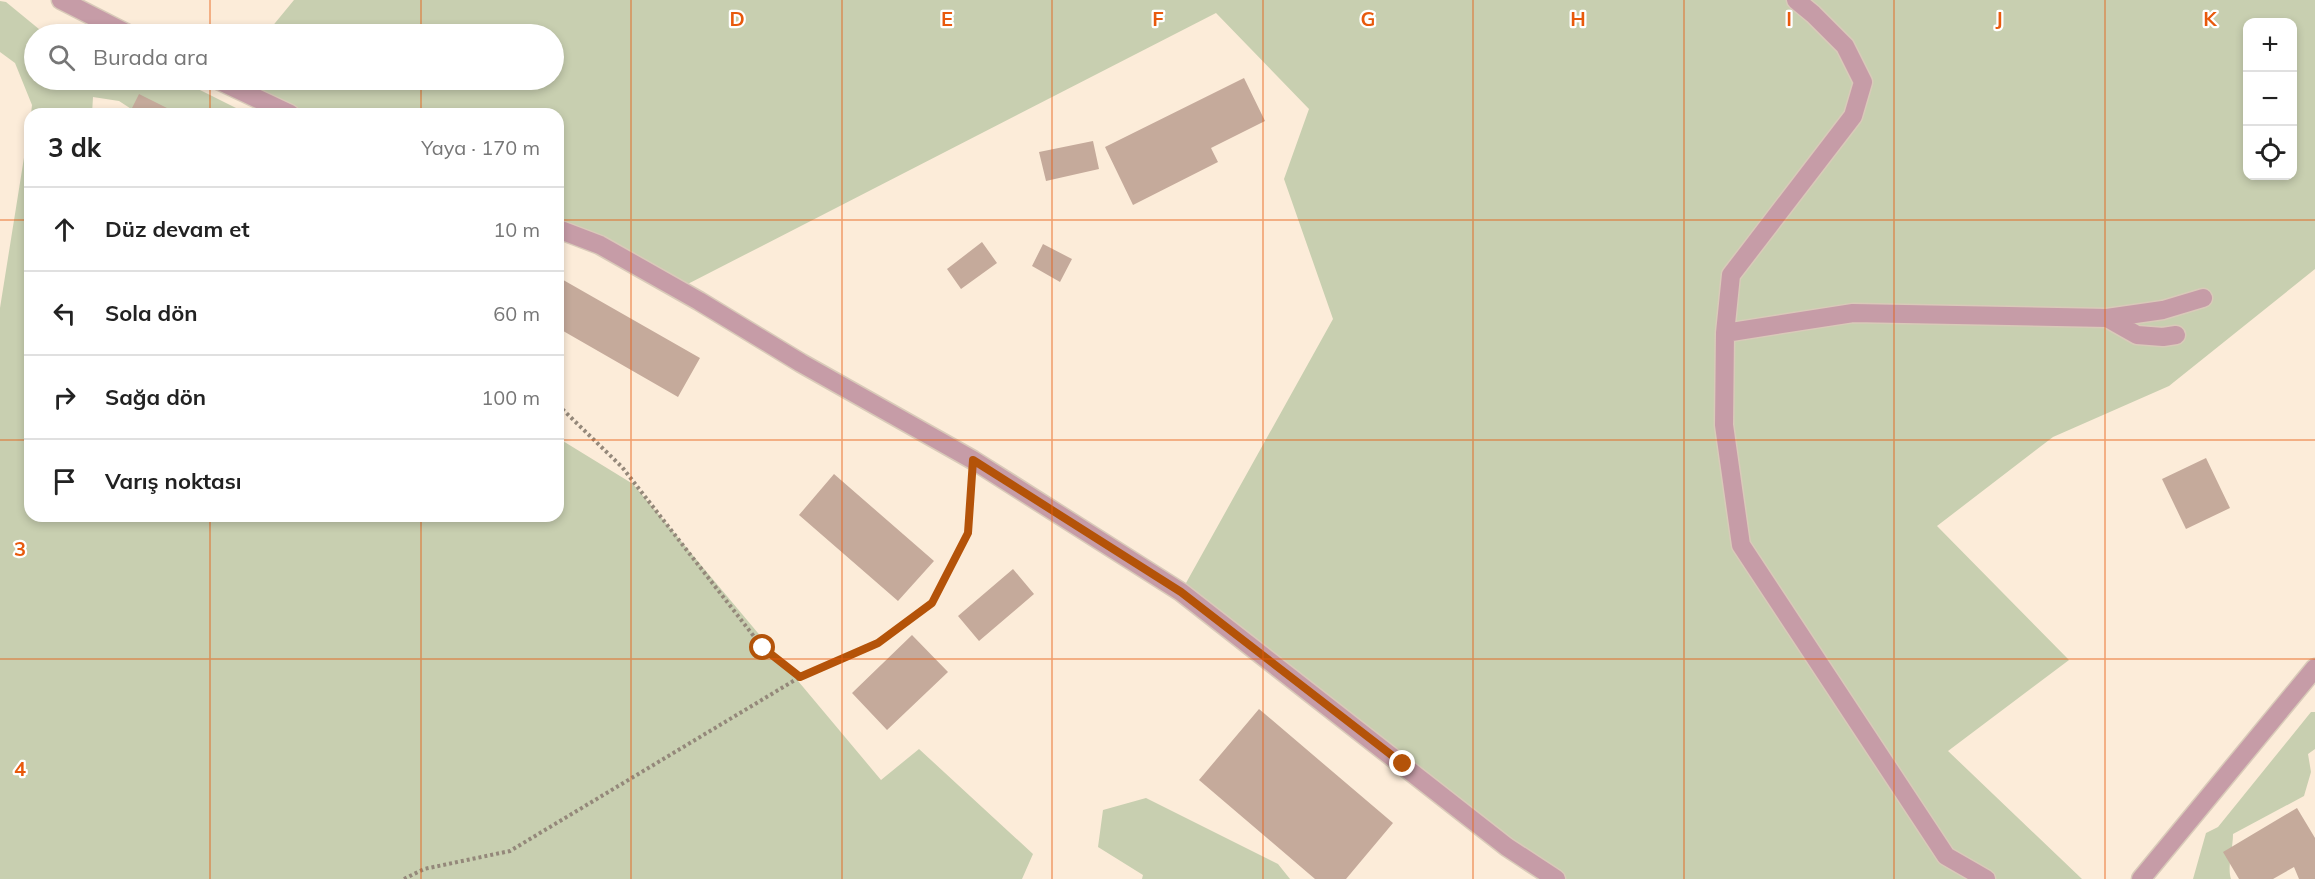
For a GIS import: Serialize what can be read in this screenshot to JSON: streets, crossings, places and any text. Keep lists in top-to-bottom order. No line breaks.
{"page":{"map_buttons":["+","−"],"search":"Burada ara","heading":["3 dk","Yaya · 170 m"],"list":[["Düz devam et","10 m"],["Sola dön","60 m"],["Sağa dön","100 m"],"Varış noktası"]},"grid":{"columns":["D","E","F","G","H","I","J","K"],"rows":["3","4"]}}
